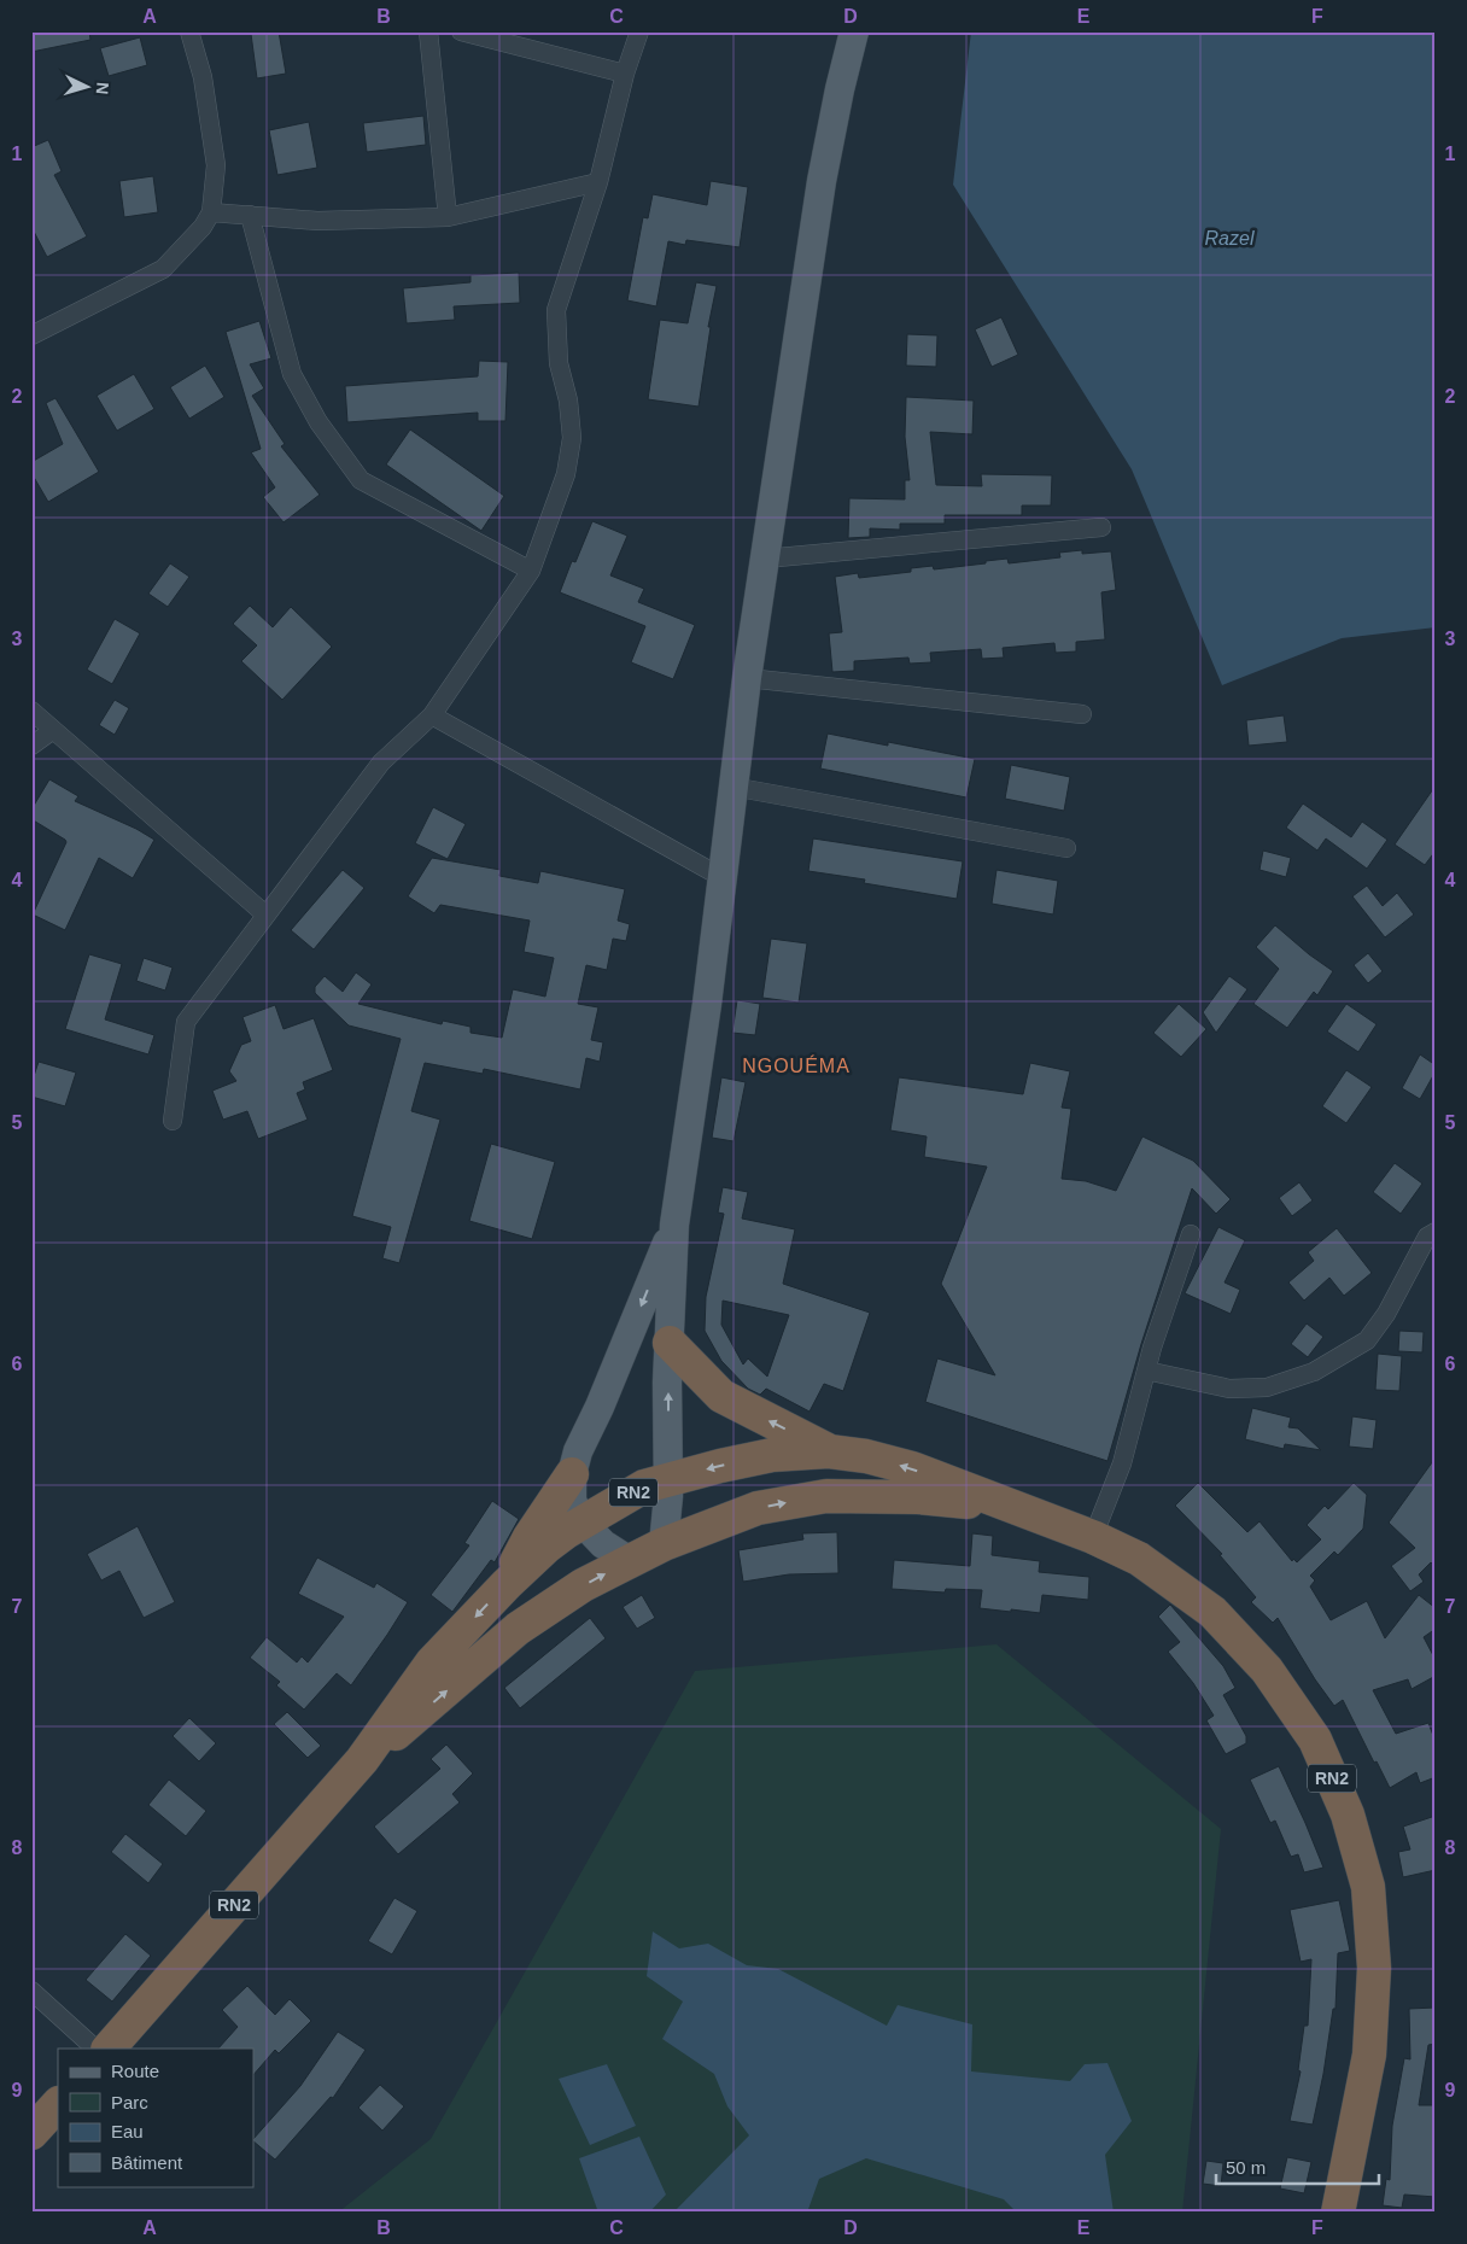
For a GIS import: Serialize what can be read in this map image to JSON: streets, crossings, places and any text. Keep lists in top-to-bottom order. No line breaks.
{"streets":{"highway":["RN2"]},"districts":["NGOUÉMA"],"water":["Razel"],"legend":["Route","Parc","Eau","Bâtiment"],"scale_bar":"50 m","north":"right","grid":{"columns":["A","B","C","D","E","F"],"rows":["1","2","3","4","5","6","7","8","9"]}}
